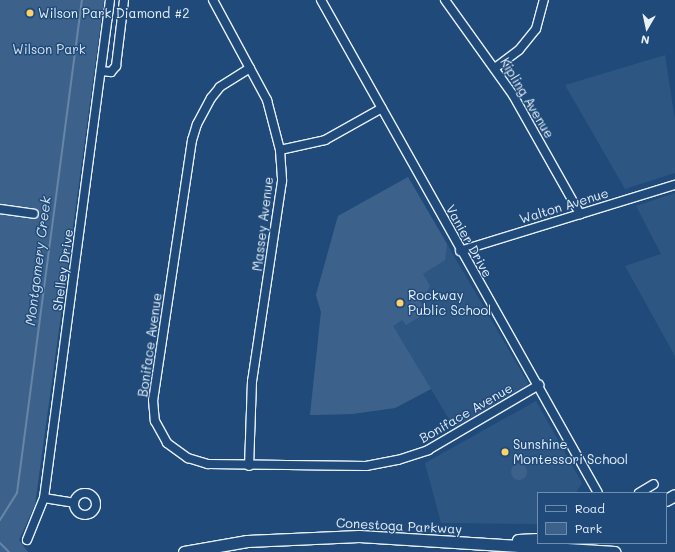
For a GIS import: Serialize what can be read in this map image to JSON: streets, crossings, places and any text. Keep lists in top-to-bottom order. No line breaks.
{"streets":{"highway":["Conestoga Parkway"],"street":["Kipling Avenue","Walton Avenue","Massey Avenue","Vanier Drive","Shelley Drive","Boniface Avenue"]},"crossings":[["Kipling Avenue","Walton Avenue"],["Walton Avenue","Vanier Drive"],["Massey Avenue","Boniface Avenue"],["Vanier Drive","Boniface Avenue"]],"water":["Montgomery Creek"],"parks":["Wilson Park"],"places":["Wilson Park Diamond #2","Rockway Public School","Sunshine Montessori School"],"legend":["Road","Park"],"north":"bottom"}
